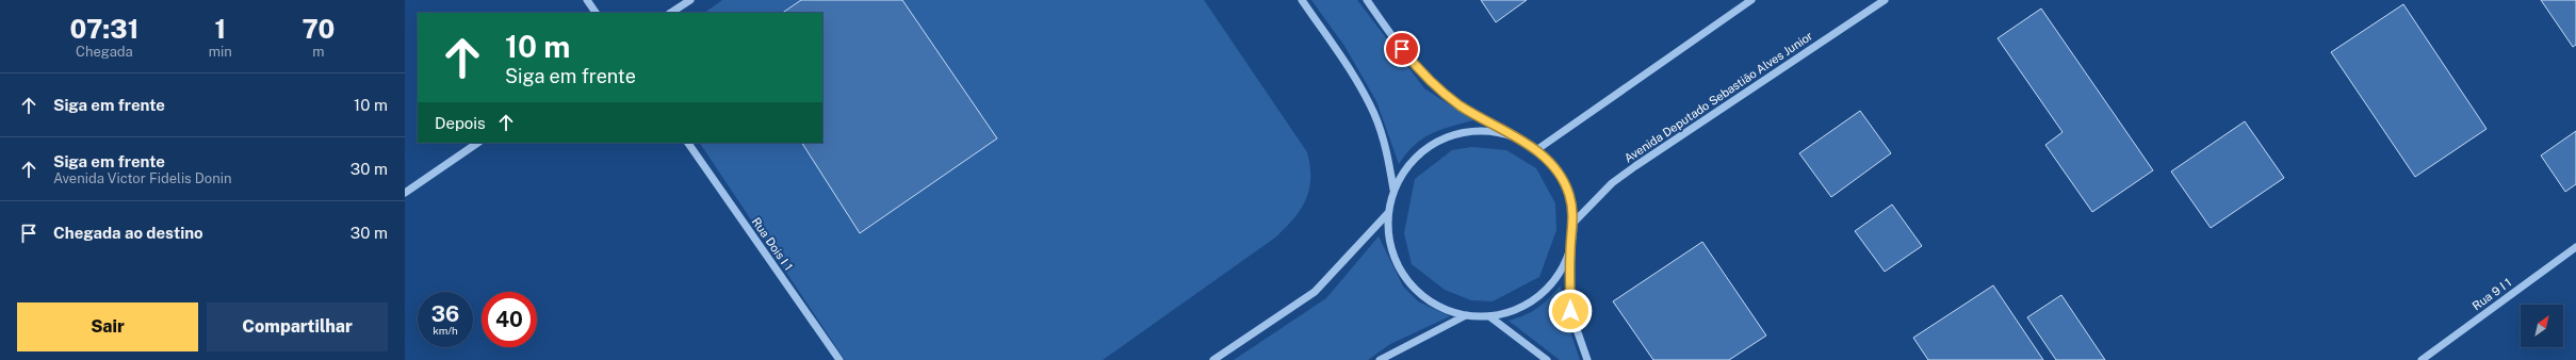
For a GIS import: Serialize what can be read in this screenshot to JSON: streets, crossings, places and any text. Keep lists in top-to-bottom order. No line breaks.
{"streets":{"street":["Avenida Deputado Sebastião Alves Junior","Rua Dois I 1","Rua 9 I 1"]},"north":"top right","page":{"eta":["07:31","Chegada","1","min","70","m"],"turn":["10 m","Siga em frente"],"list":[{"name":"Siga em frente","value":"10 m"},{"name":"Siga em frente","note":"Avenida Victor Fidelis Donin","value":"30 m"},{"name":"Chegada ao destino","value":"30 m"}],"then":"Depois","speed":"36 km/h","limit":"40","buttons":["Sair","Compartilhar"]}}
